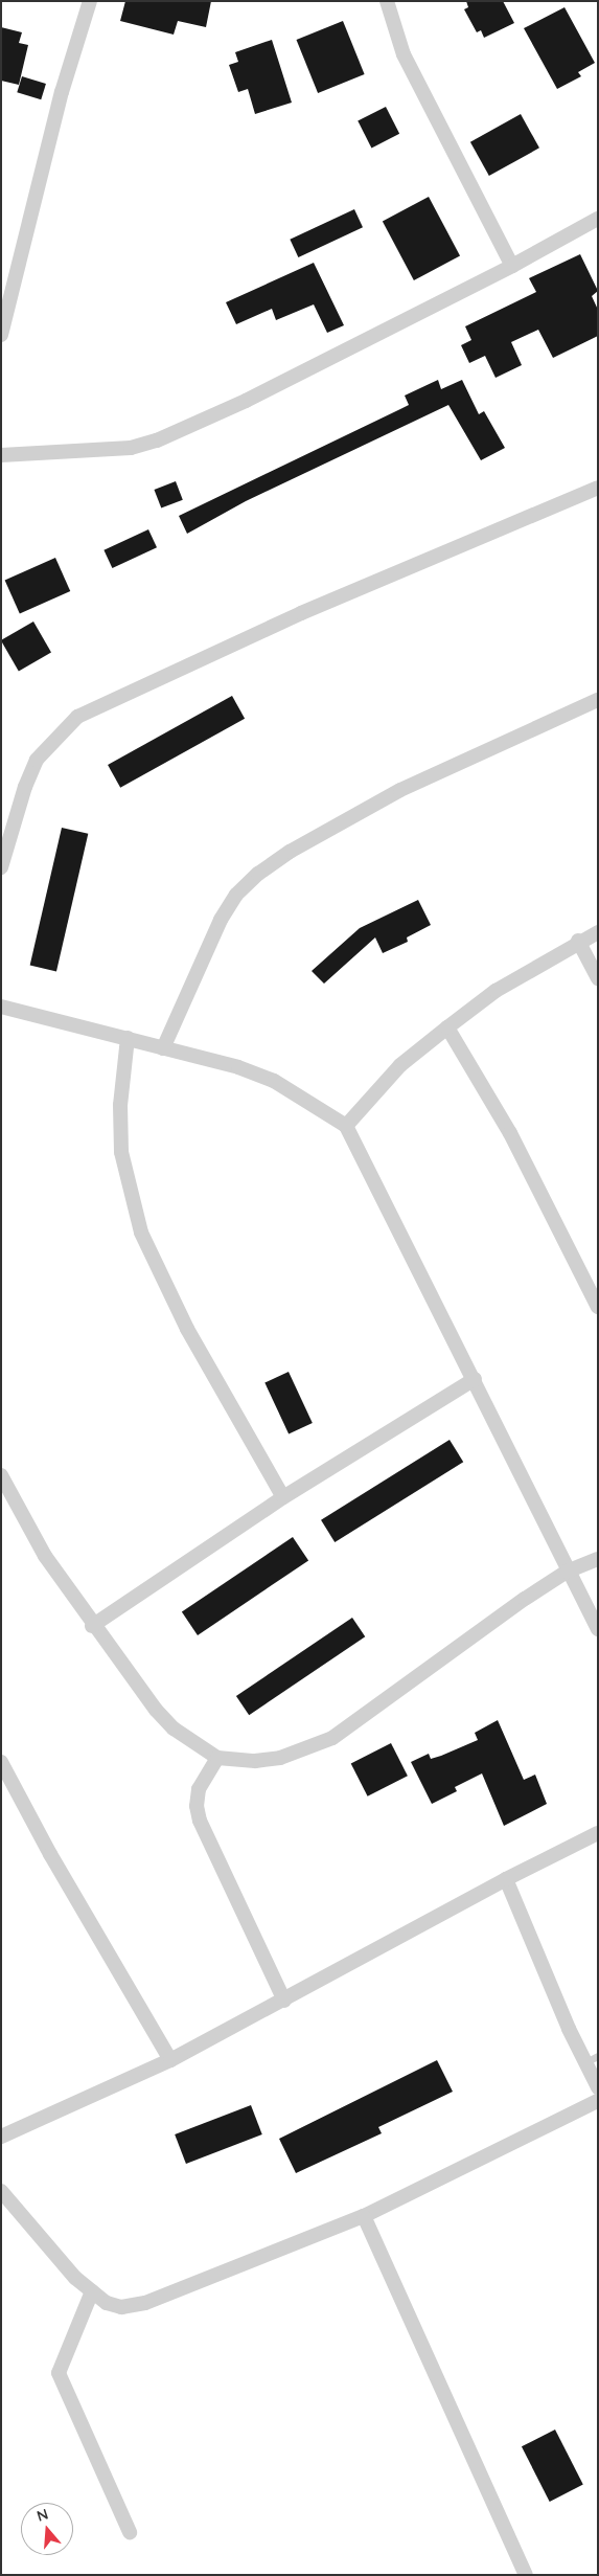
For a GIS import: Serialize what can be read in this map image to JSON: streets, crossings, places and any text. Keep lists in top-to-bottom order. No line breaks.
{"north":"top"}
